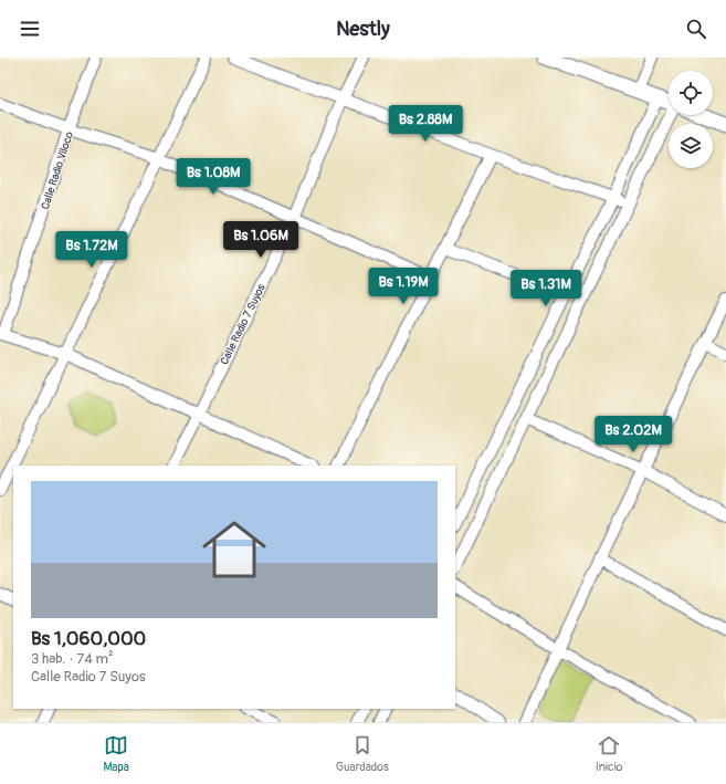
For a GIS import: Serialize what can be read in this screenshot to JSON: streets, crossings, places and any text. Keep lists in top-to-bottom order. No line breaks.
{"streets":{"street":["Calle Radio Viloco","Calle Radio 7 Suyos"]},"page":{"header":"Nestly","price":["Bs 2.88M","Bs 1.08M","Bs 1.06M","Bs 1.72M","Bs 1.19M","Bs 1.31M","Bs 2.02M"],"list":[{"name":"Bs 1,060,000","note":"3 hab. · 74 m² · Calle Radio 7 Suyos"}],"tabs":["Mapa","Guardados","Inicio"]}}
